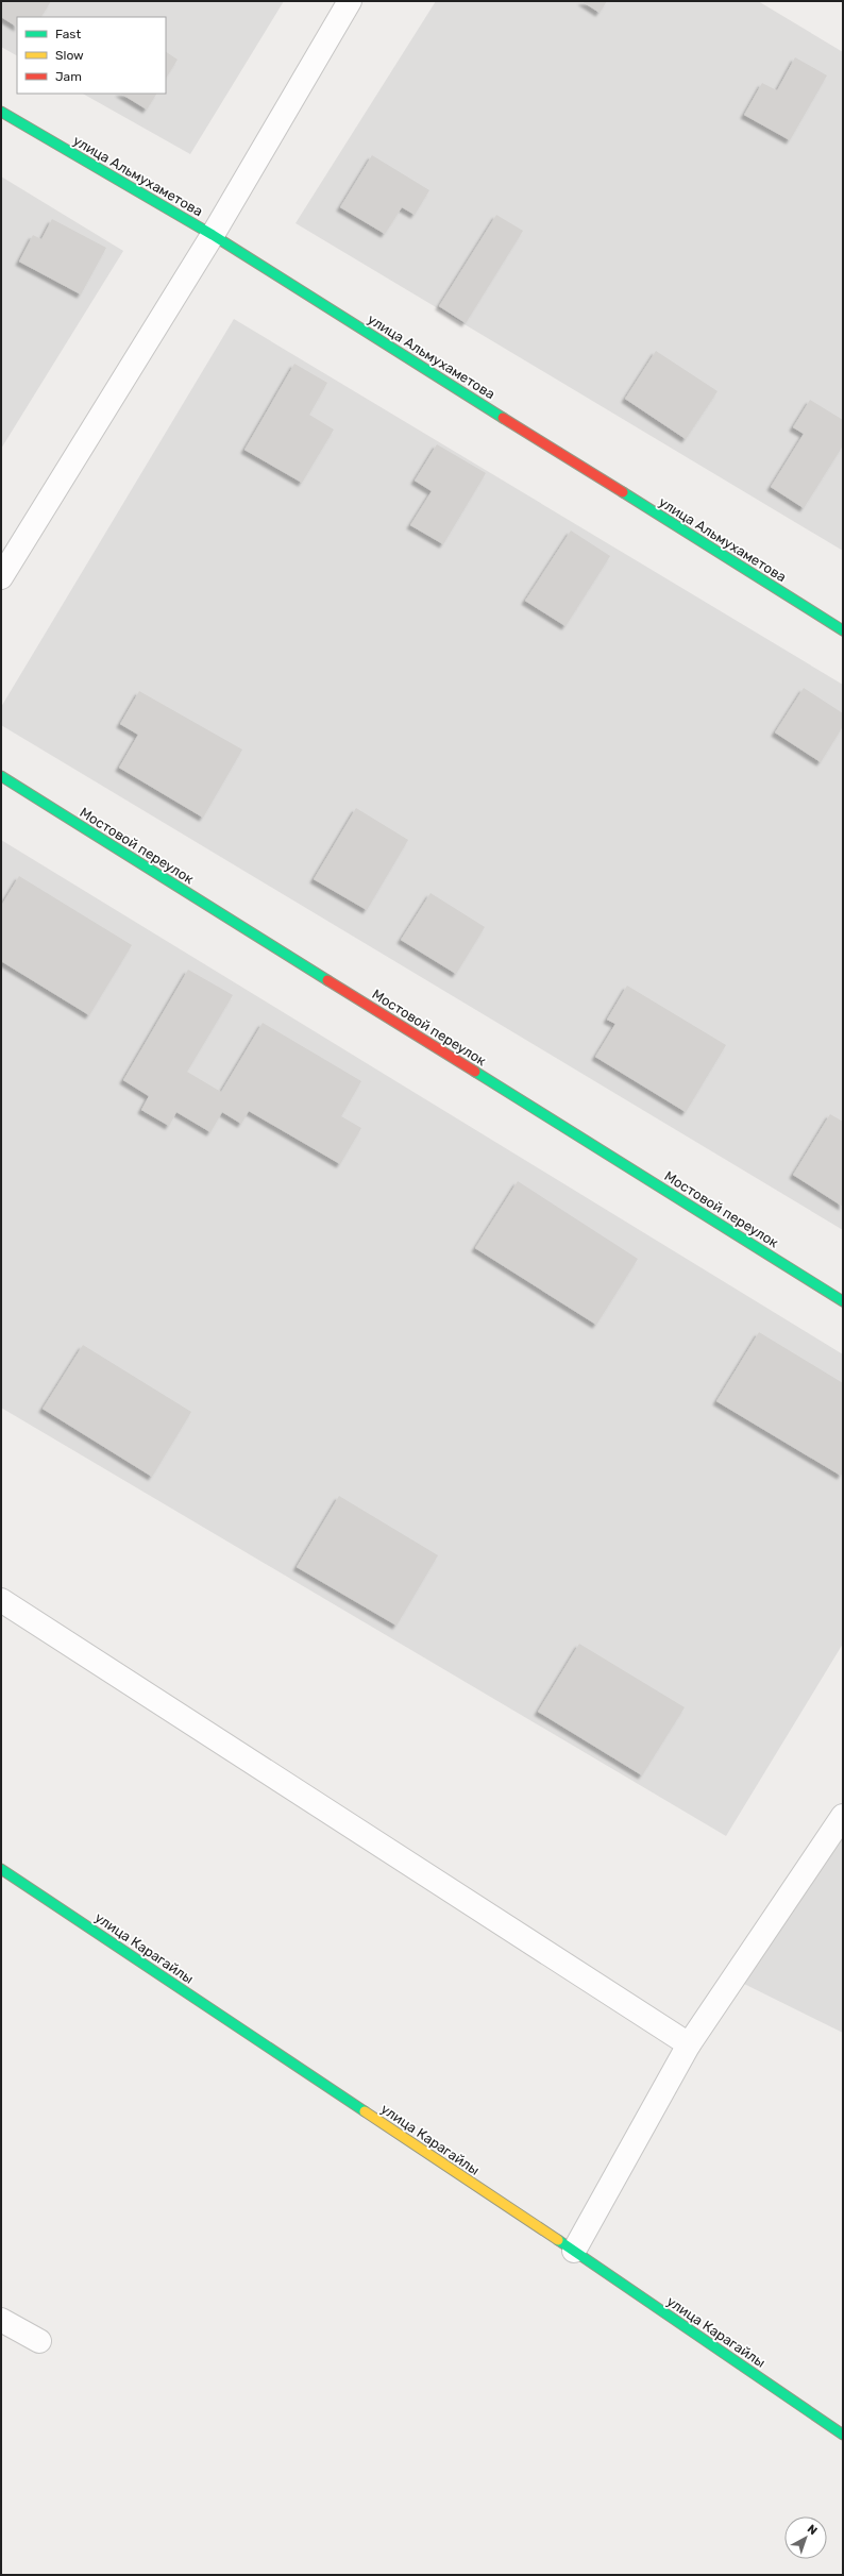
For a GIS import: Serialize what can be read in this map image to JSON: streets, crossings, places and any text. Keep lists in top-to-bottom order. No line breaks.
{"streets":{"street":["улица Альмухаметова","Мостовой переулок","улица Карагайлы"]},"legend":["Fast","Slow","Jam"],"north":"top right"}
